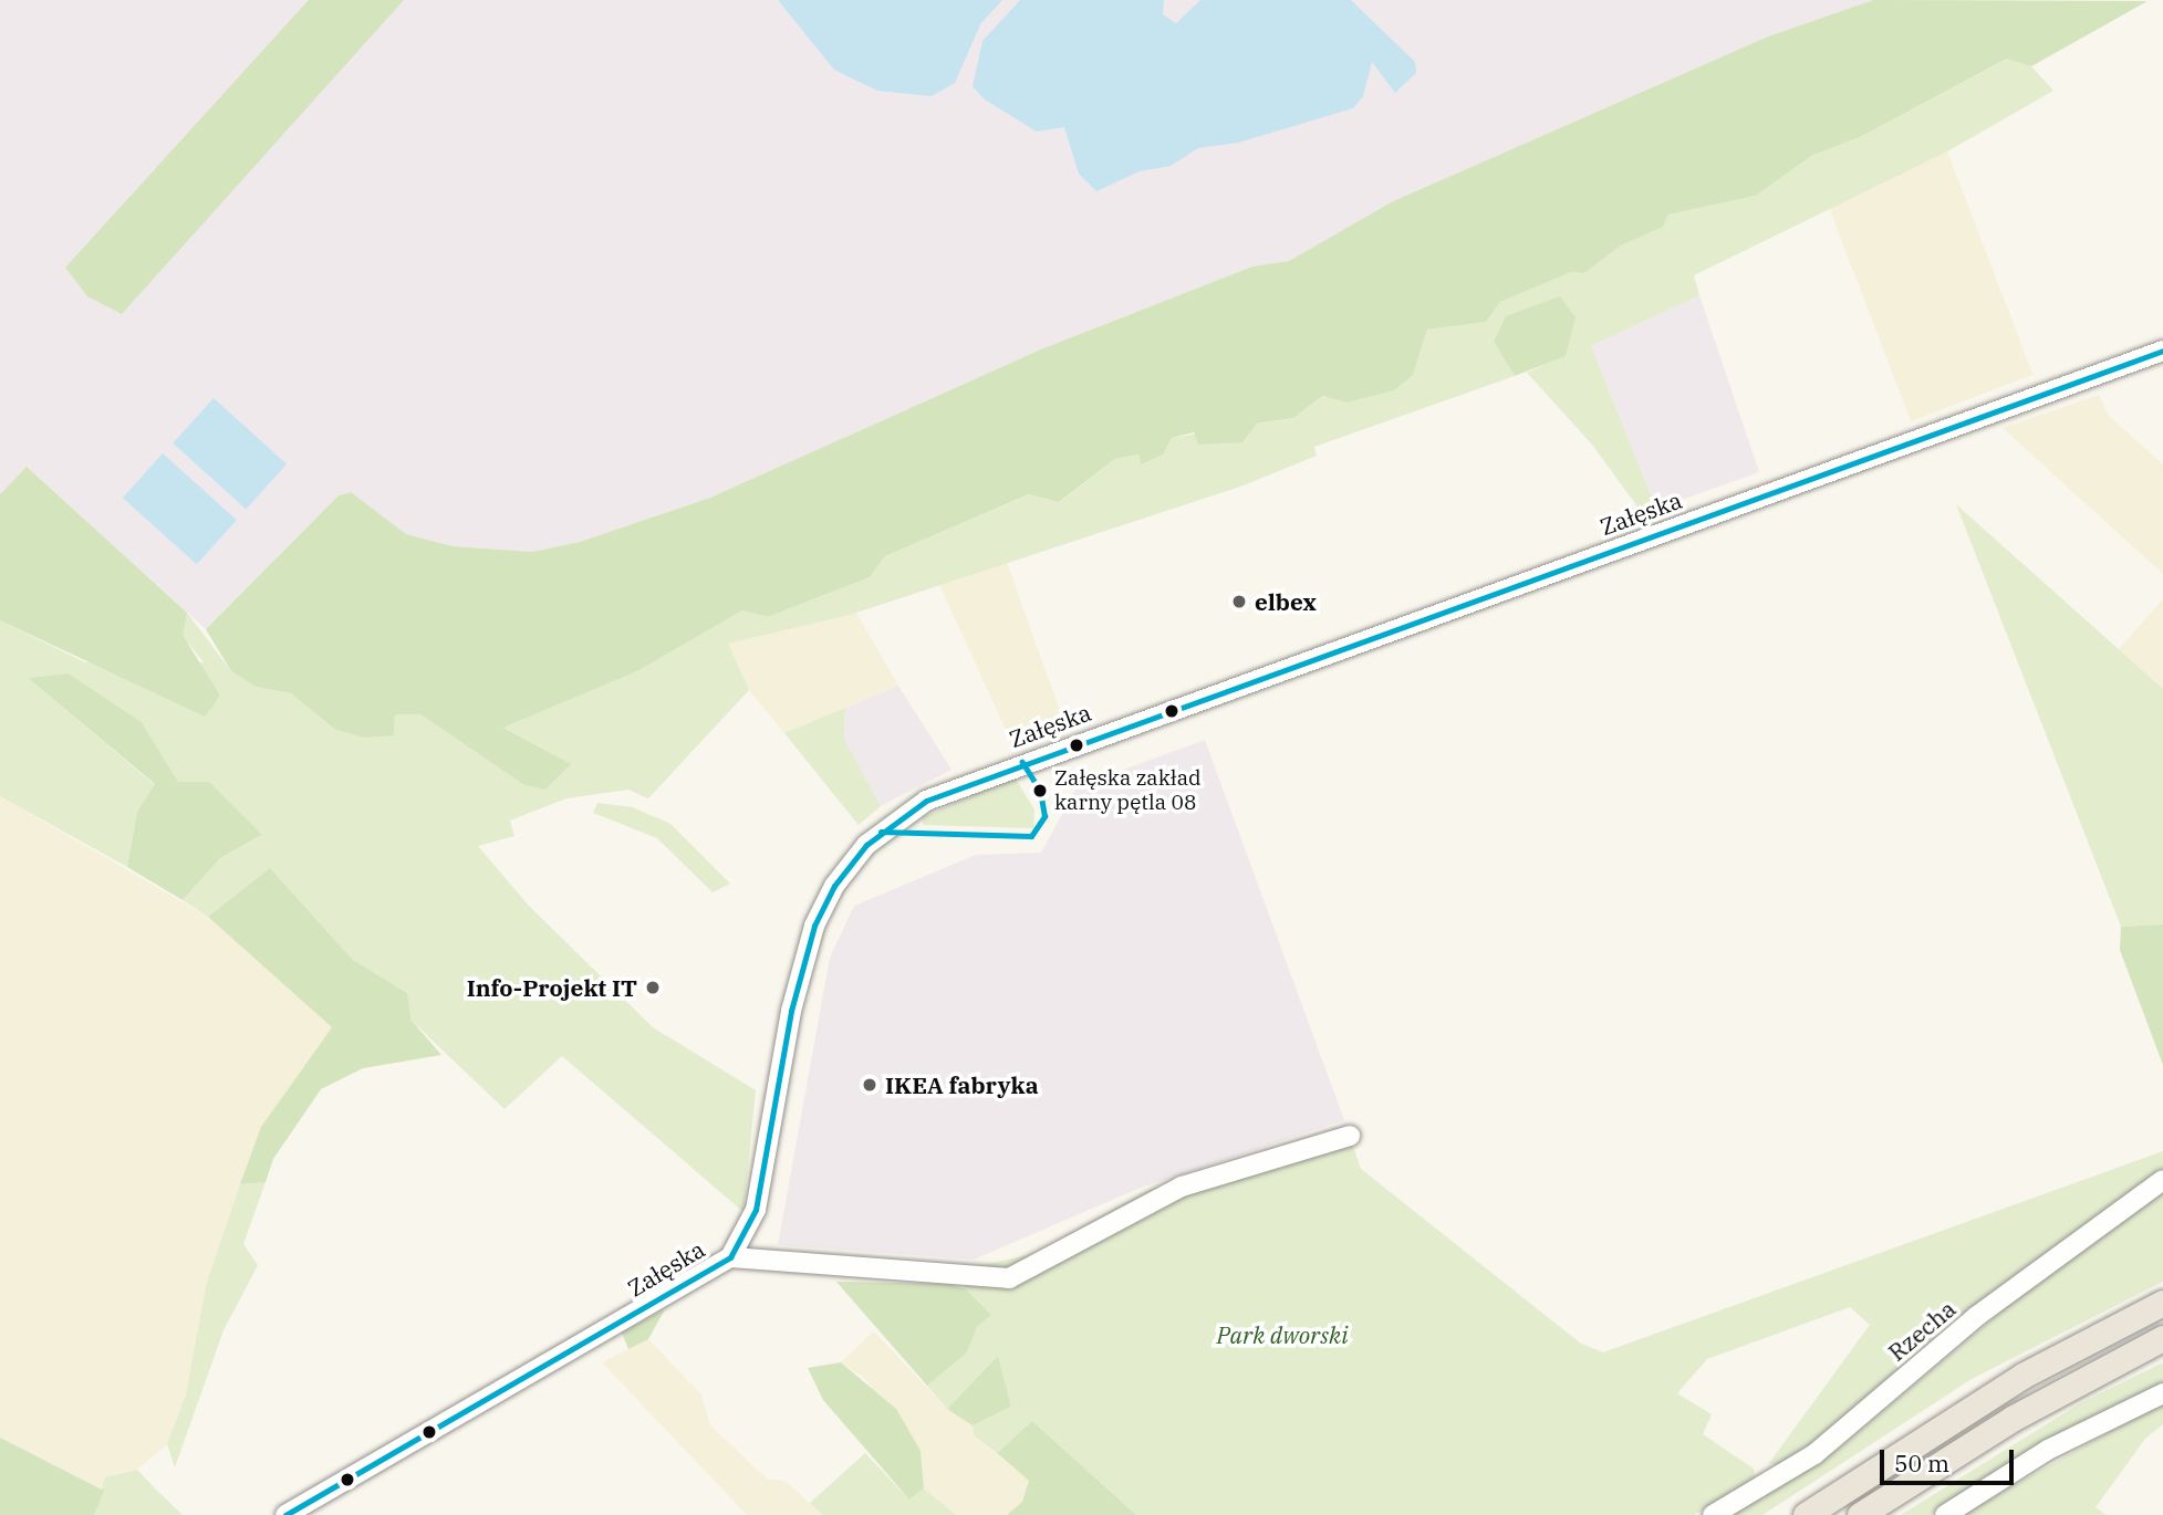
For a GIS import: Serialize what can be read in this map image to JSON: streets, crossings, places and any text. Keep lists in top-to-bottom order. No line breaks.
{"streets":{"street":["Załęska","Rzecha"]},"parks":["Park dworski"],"places":["elbex","Załęska zakład karny pętla 08","Info-Projekt IT","IKEA fabryka"],"scale_bar":"50 m"}
